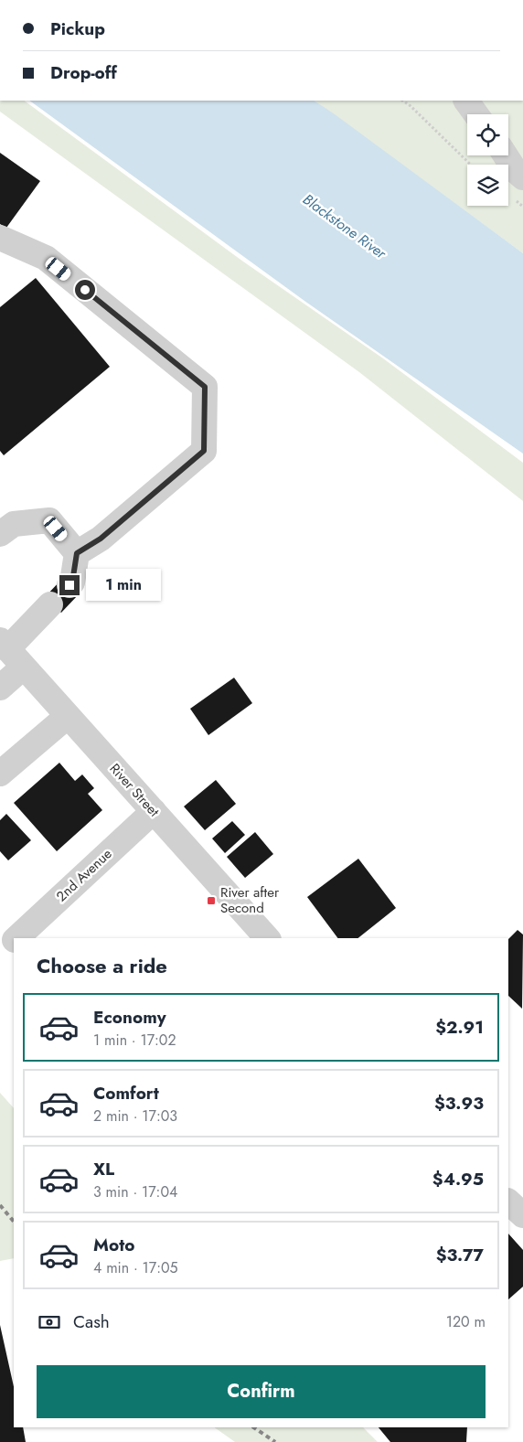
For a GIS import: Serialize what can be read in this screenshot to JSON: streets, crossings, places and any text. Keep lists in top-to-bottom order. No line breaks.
{"streets":{"street":["River Street","2nd Avenue"]},"crossings":[["River Street","2nd Avenue"]],"water":["Blackstone River"],"places":{"transit":["River after Second"]},"page":{"banner":["Pickup","Drop-off"],"bubble":"1 min","heading":"Choose a ride","list":[{"name":"Economy","note":"1 min · 17:02","value":"$2.91"},{"name":"Comfort","note":"2 min · 17:03","value":"$3.93"},{"name":"XL","note":"3 min · 17:04","value":"$4.95"},{"name":"Moto","note":"4 min · 17:05","value":"$3.77"}],"pay":["Cash","120 m"],"buttons":"Confirm"}}
